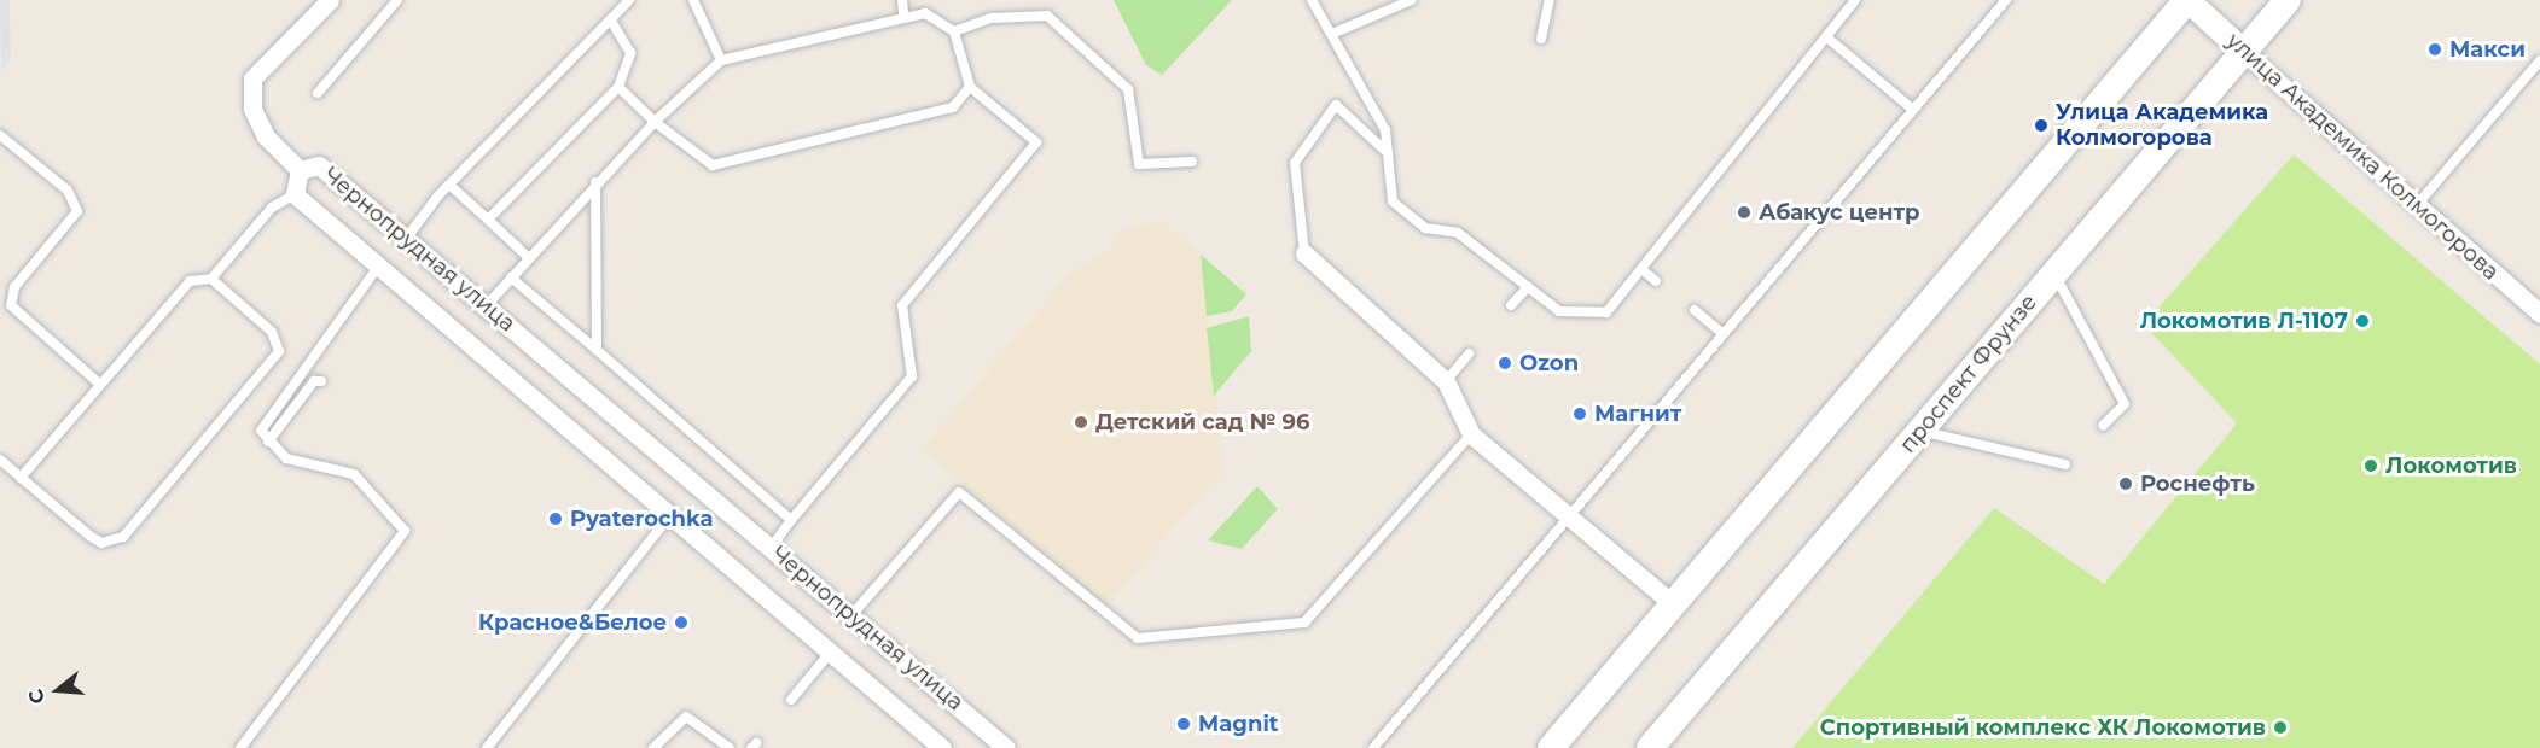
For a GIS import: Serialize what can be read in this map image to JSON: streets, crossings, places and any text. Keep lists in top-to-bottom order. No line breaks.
{"streets":{"main road":["проспект Фрунзе"],"street":["улица Академика Колмогорова","Чернопрудная улица"]},"crossings":[["улица Академика Колмогорова","проспект Фрунзе"]],"places":["Макси","Улица Академика Колмогорова","Абакус центр","Локомотив Л-1107","Ozon","Магнит","Детский сад № 96","Локомотив","Роснефть","Pyaterochka","Красное&Белое","Magnit","Спортивный комплекс ХК Локомотив"],"north":"left"}
